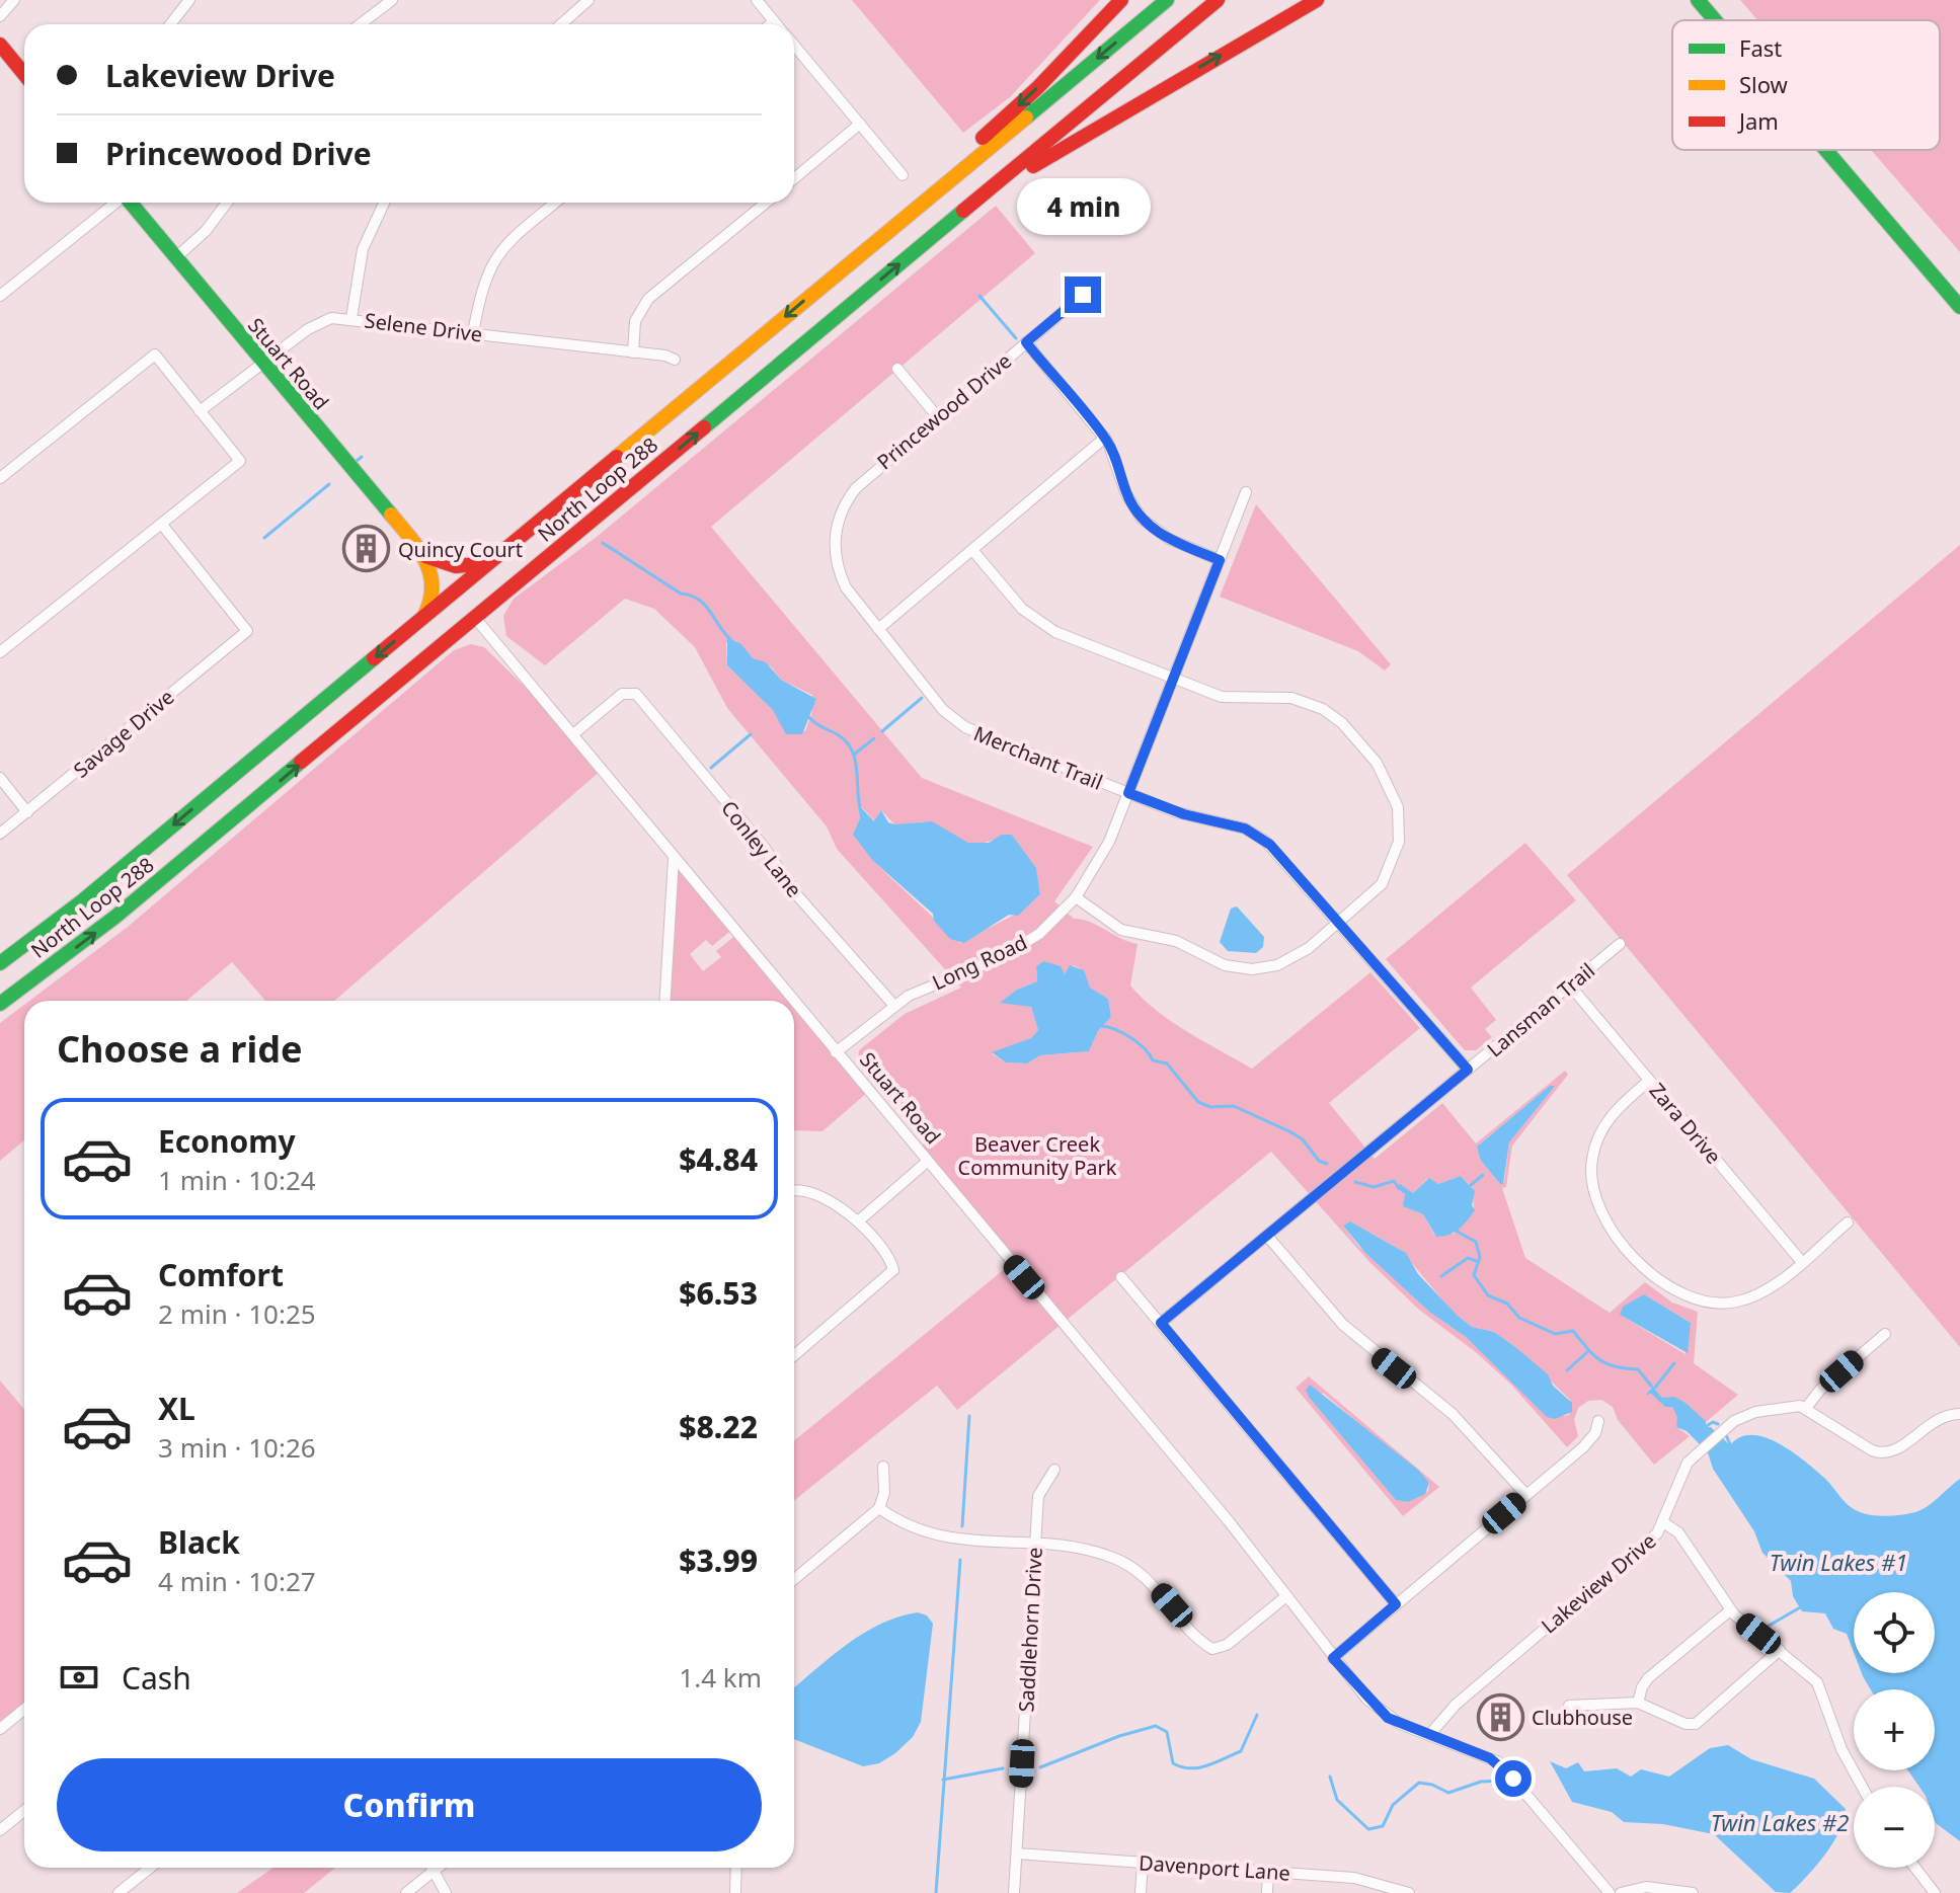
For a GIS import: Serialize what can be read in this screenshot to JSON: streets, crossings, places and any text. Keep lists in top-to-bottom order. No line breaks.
{"streets":{"main road":["Stuart Road","North Loop 288"],"street":["Selene Drive","Princewood Drive","Savage Drive","Merchant Trail","Conley Lane","Long Road","Lansman Trail","Zara Drive","Lakeview Drive","Saddlehorn Drive","Davenport Lane"]},"crossings":[["Selene Drive","Stuart Road"],["Stuart Road","North Loop 288"],["Stuart Road","Conley Lane"],["Stuart Road","Long Road"],["Stuart Road","Lakeview Drive"],["Princewood Drive","Merchant Trail"],["Merchant Trail","Long Road"],["Merchant Trail","Lansman Trail"],["Conley Lane","Long Road"],["Lansman Trail","Zara Drive"],["Saddlehorn Drive","Davenport Lane"]],"water":["Twin Lakes #1","Twin Lakes #2"],"parks":["Beaver Creek Community Park"],"places":{"building":["Quincy Court","Clubhouse"]},"legend":["Fast","Slow","Jam"],"page":{"banner":["Lakeview Drive","Princewood Drive"],"bubble":"4 min","heading":"Choose a ride","list":[{"name":"Economy","note":"1 min · 10:24","value":"$4.84"},{"name":"Comfort","note":"2 min · 10:25","value":"$6.53"},{"name":"XL","note":"3 min · 10:26","value":"$8.22"},{"name":"Black","note":"4 min · 10:27","value":"$3.99"}],"map_buttons":["+","−"],"pay":["Cash","1.4 km"],"buttons":"Confirm"}}
